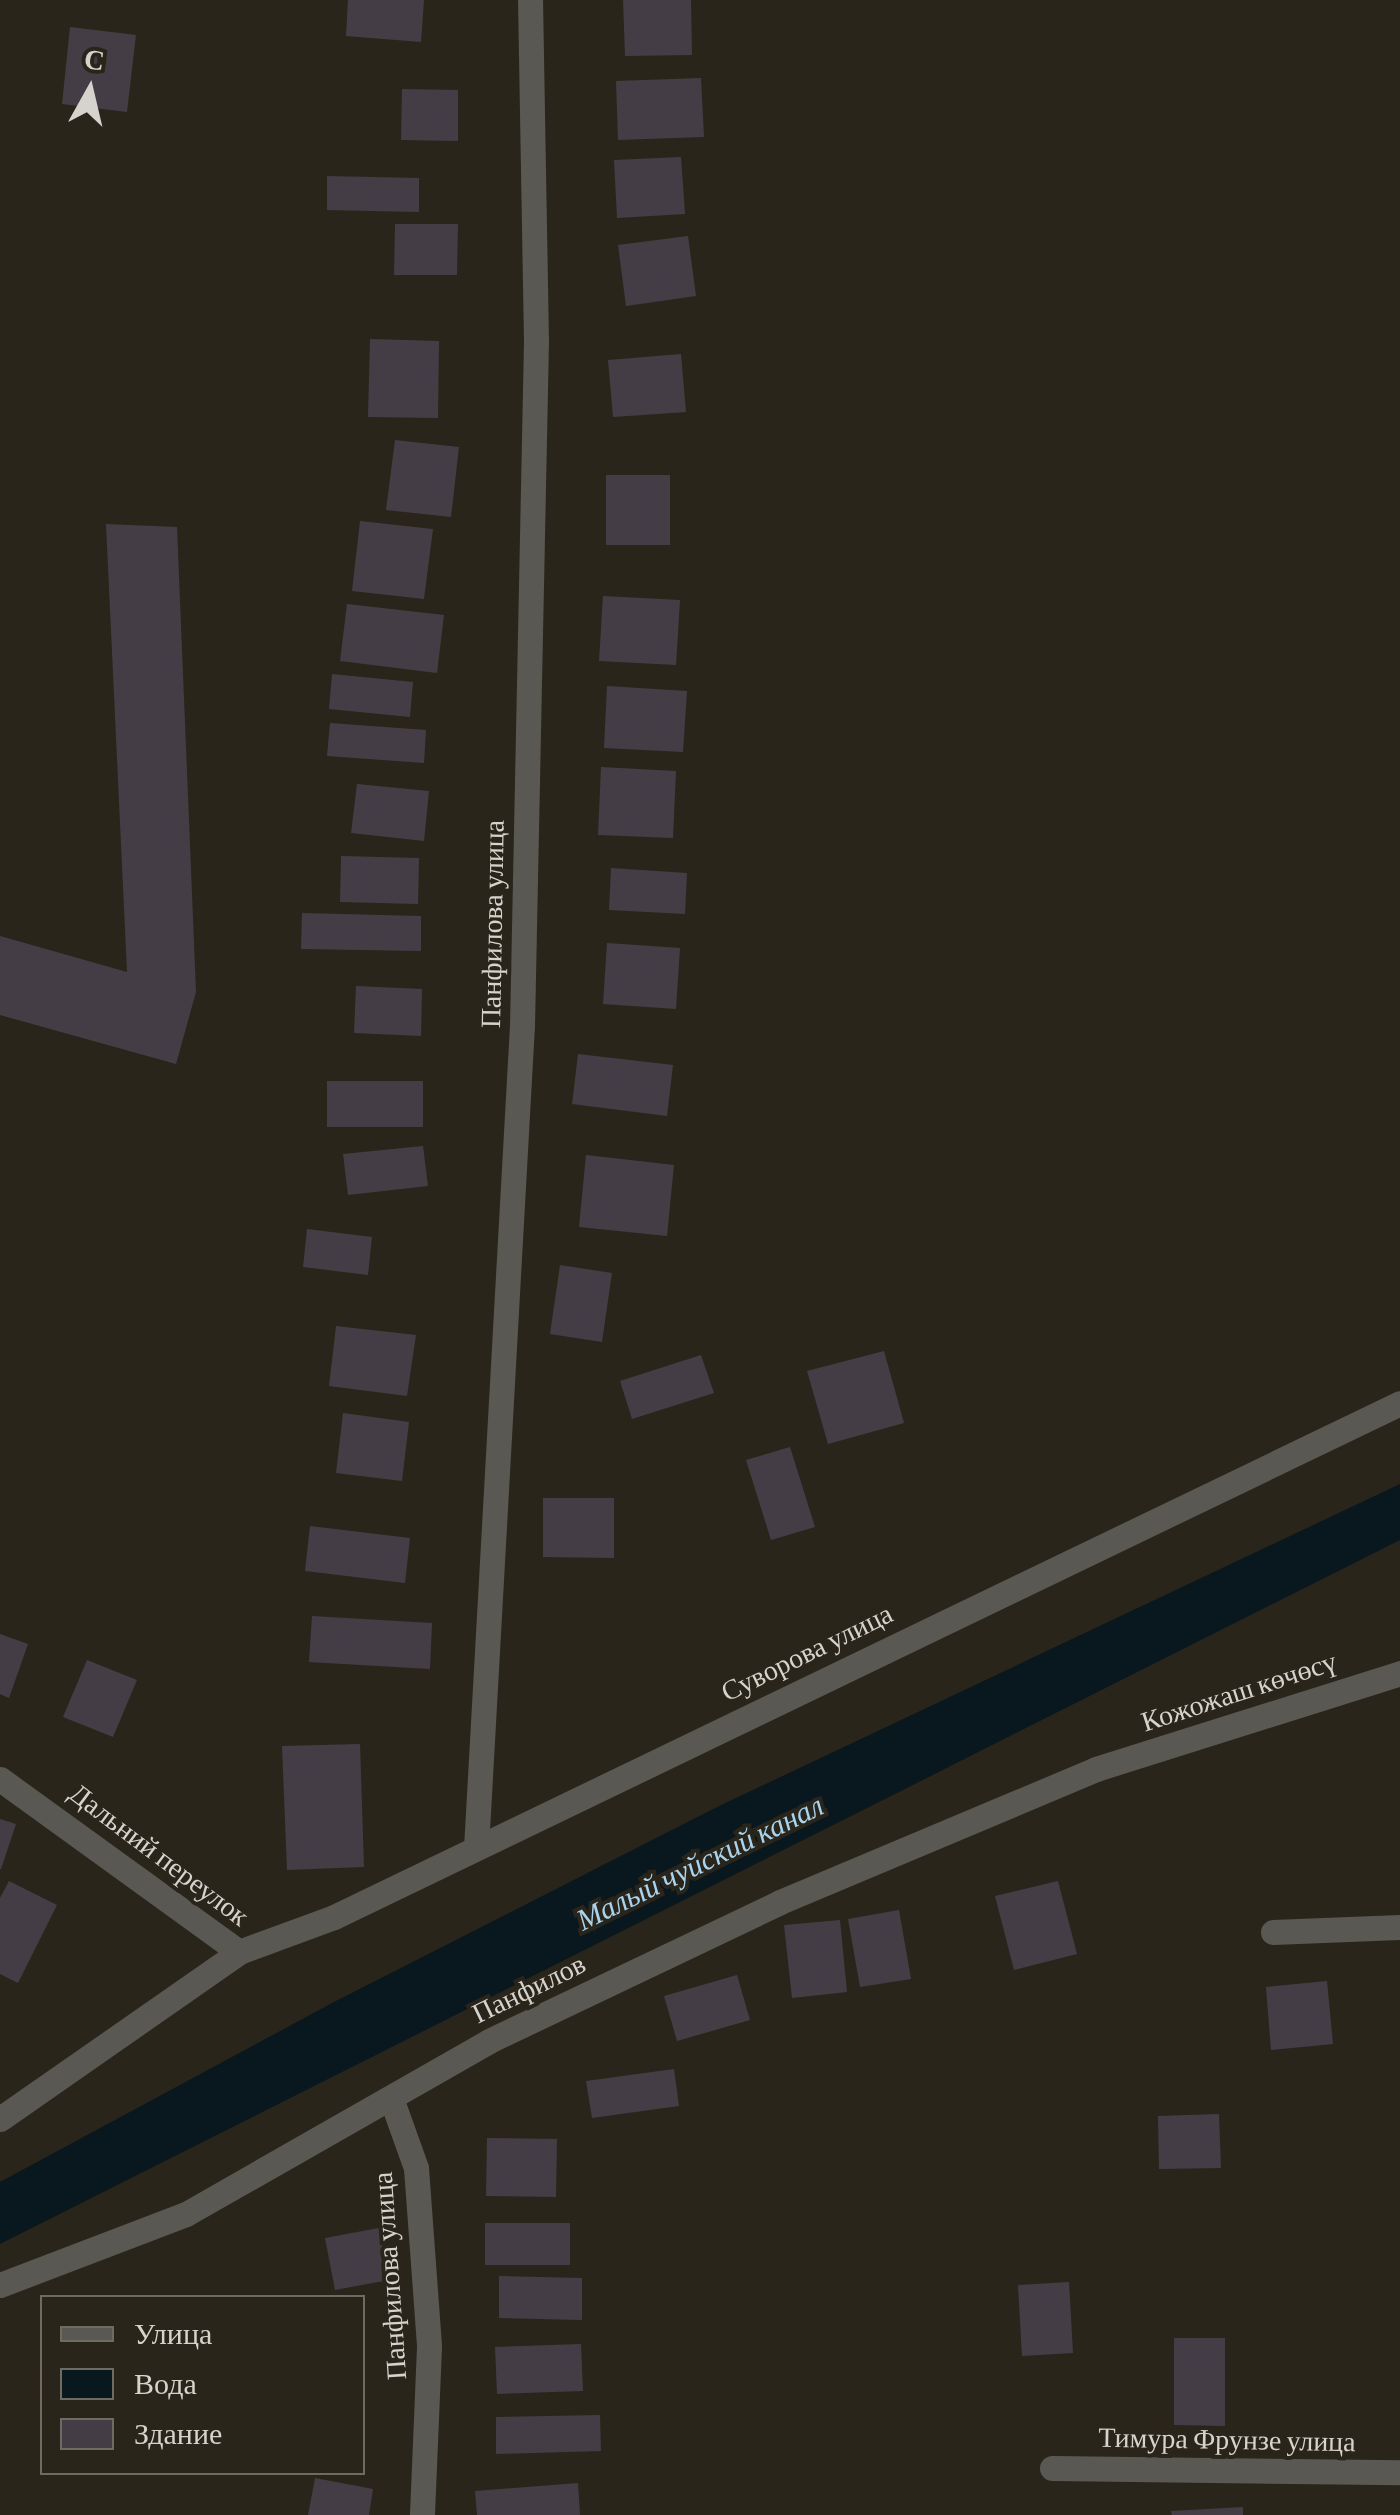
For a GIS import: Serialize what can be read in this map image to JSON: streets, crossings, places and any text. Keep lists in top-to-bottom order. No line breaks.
{"streets":{"street":["Панфилова улица","Суворова улица","Кожожаш көчөсү","Дальний переулок","Панфилов","Тимура Фрунзе улица"]},"crossings":[["Панфилова улица","Суворова улица"],["Панфилова улица","Панфилов"],["Суворова улица","Дальний переулок"],["Кожожаш көчөсү","Панфилов"]],"water":["Малый чуйский канал"],"legend":["Улица","Вода","Здание"],"north":"top"}
